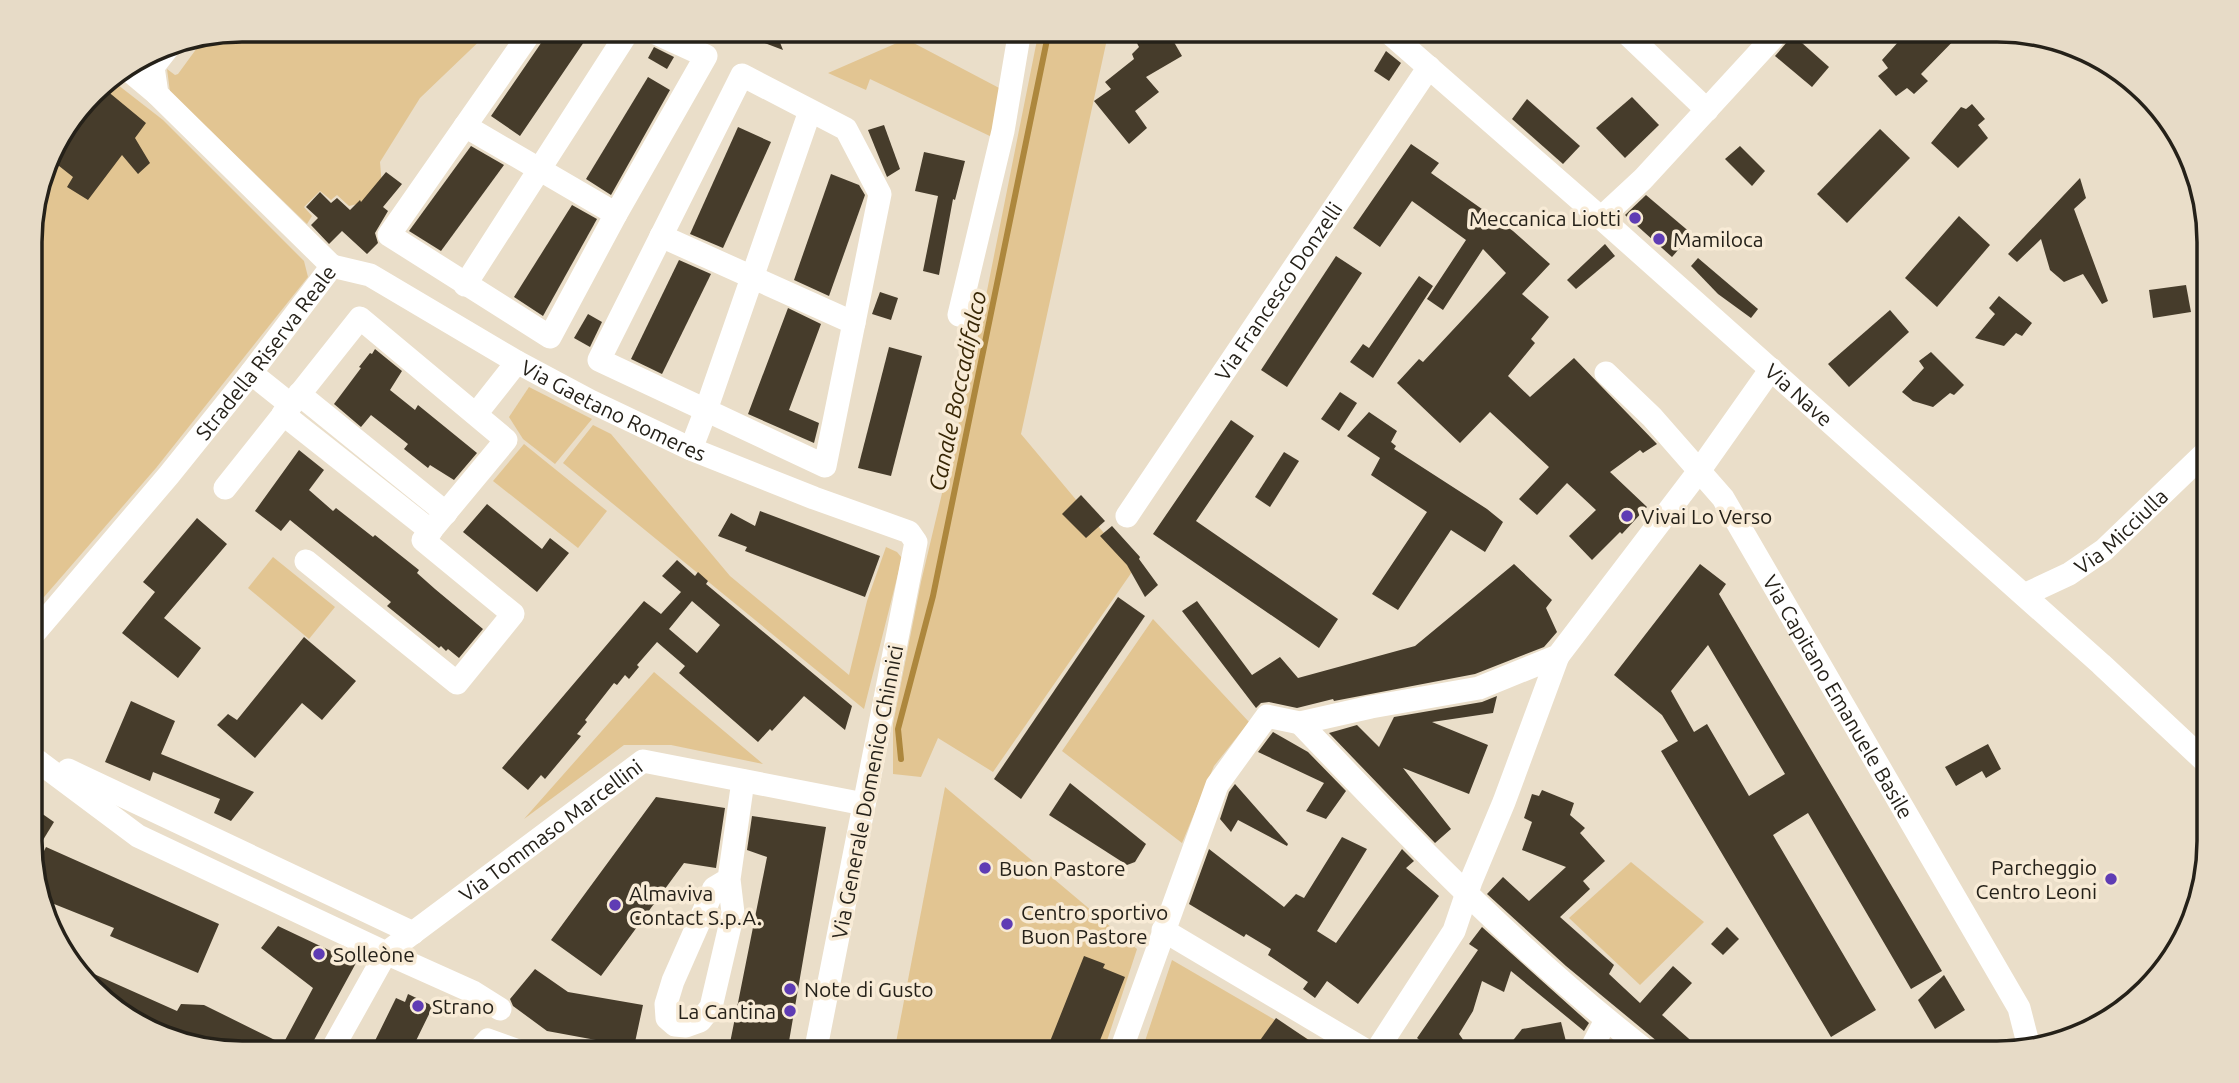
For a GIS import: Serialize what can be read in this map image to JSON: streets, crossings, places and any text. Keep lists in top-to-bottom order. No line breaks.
{"streets":{"street":["Via Francesco Donzelli","Stradella Riserva Reale","Via Nave","Via Gaetano Romeres","Via Micciulla","Via Capitano Emanuele Basile","Via Generale Domenico Chinnici","Via Tommaso Marcellini"]},"crossings":[["Via Francesco Donzelli","Via Nave"],["Stradella Riserva Reale","Via Gaetano Romeres"],["Via Nave","Via Micciulla"],["Via Gaetano Romeres","Via Generale Domenico Chinnici"],["Via Generale Domenico Chinnici","Via Tommaso Marcellini"]],"water":["Canale Boccadifalco"],"places":["Meccanica Liotti","Mamiloca","Vivai Lo Verso","Buon Pastore","Parcheggio Centro Leoni","Almaviva Contact S.p.A.","Centro sportivo Buon Pastore","Solleòne","Note di Gusto","Strano","La Cantina"]}
